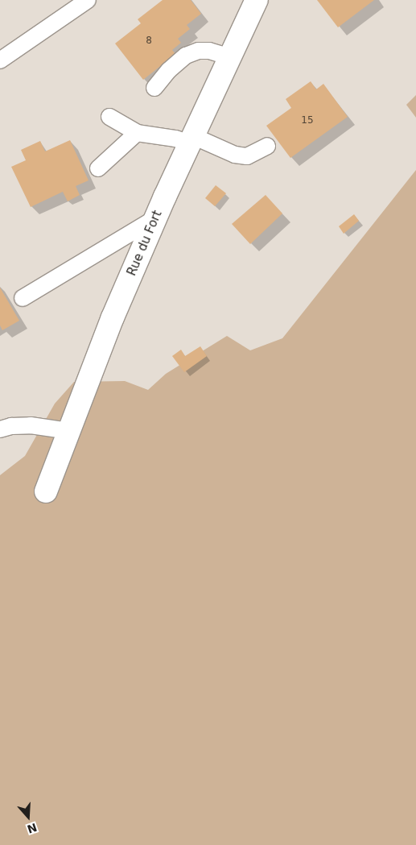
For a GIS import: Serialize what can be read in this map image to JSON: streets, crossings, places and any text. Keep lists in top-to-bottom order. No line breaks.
{"streets":{"street":["Rue du Fort"]},"house_numbers":["8","15"],"north":"bottom"}
